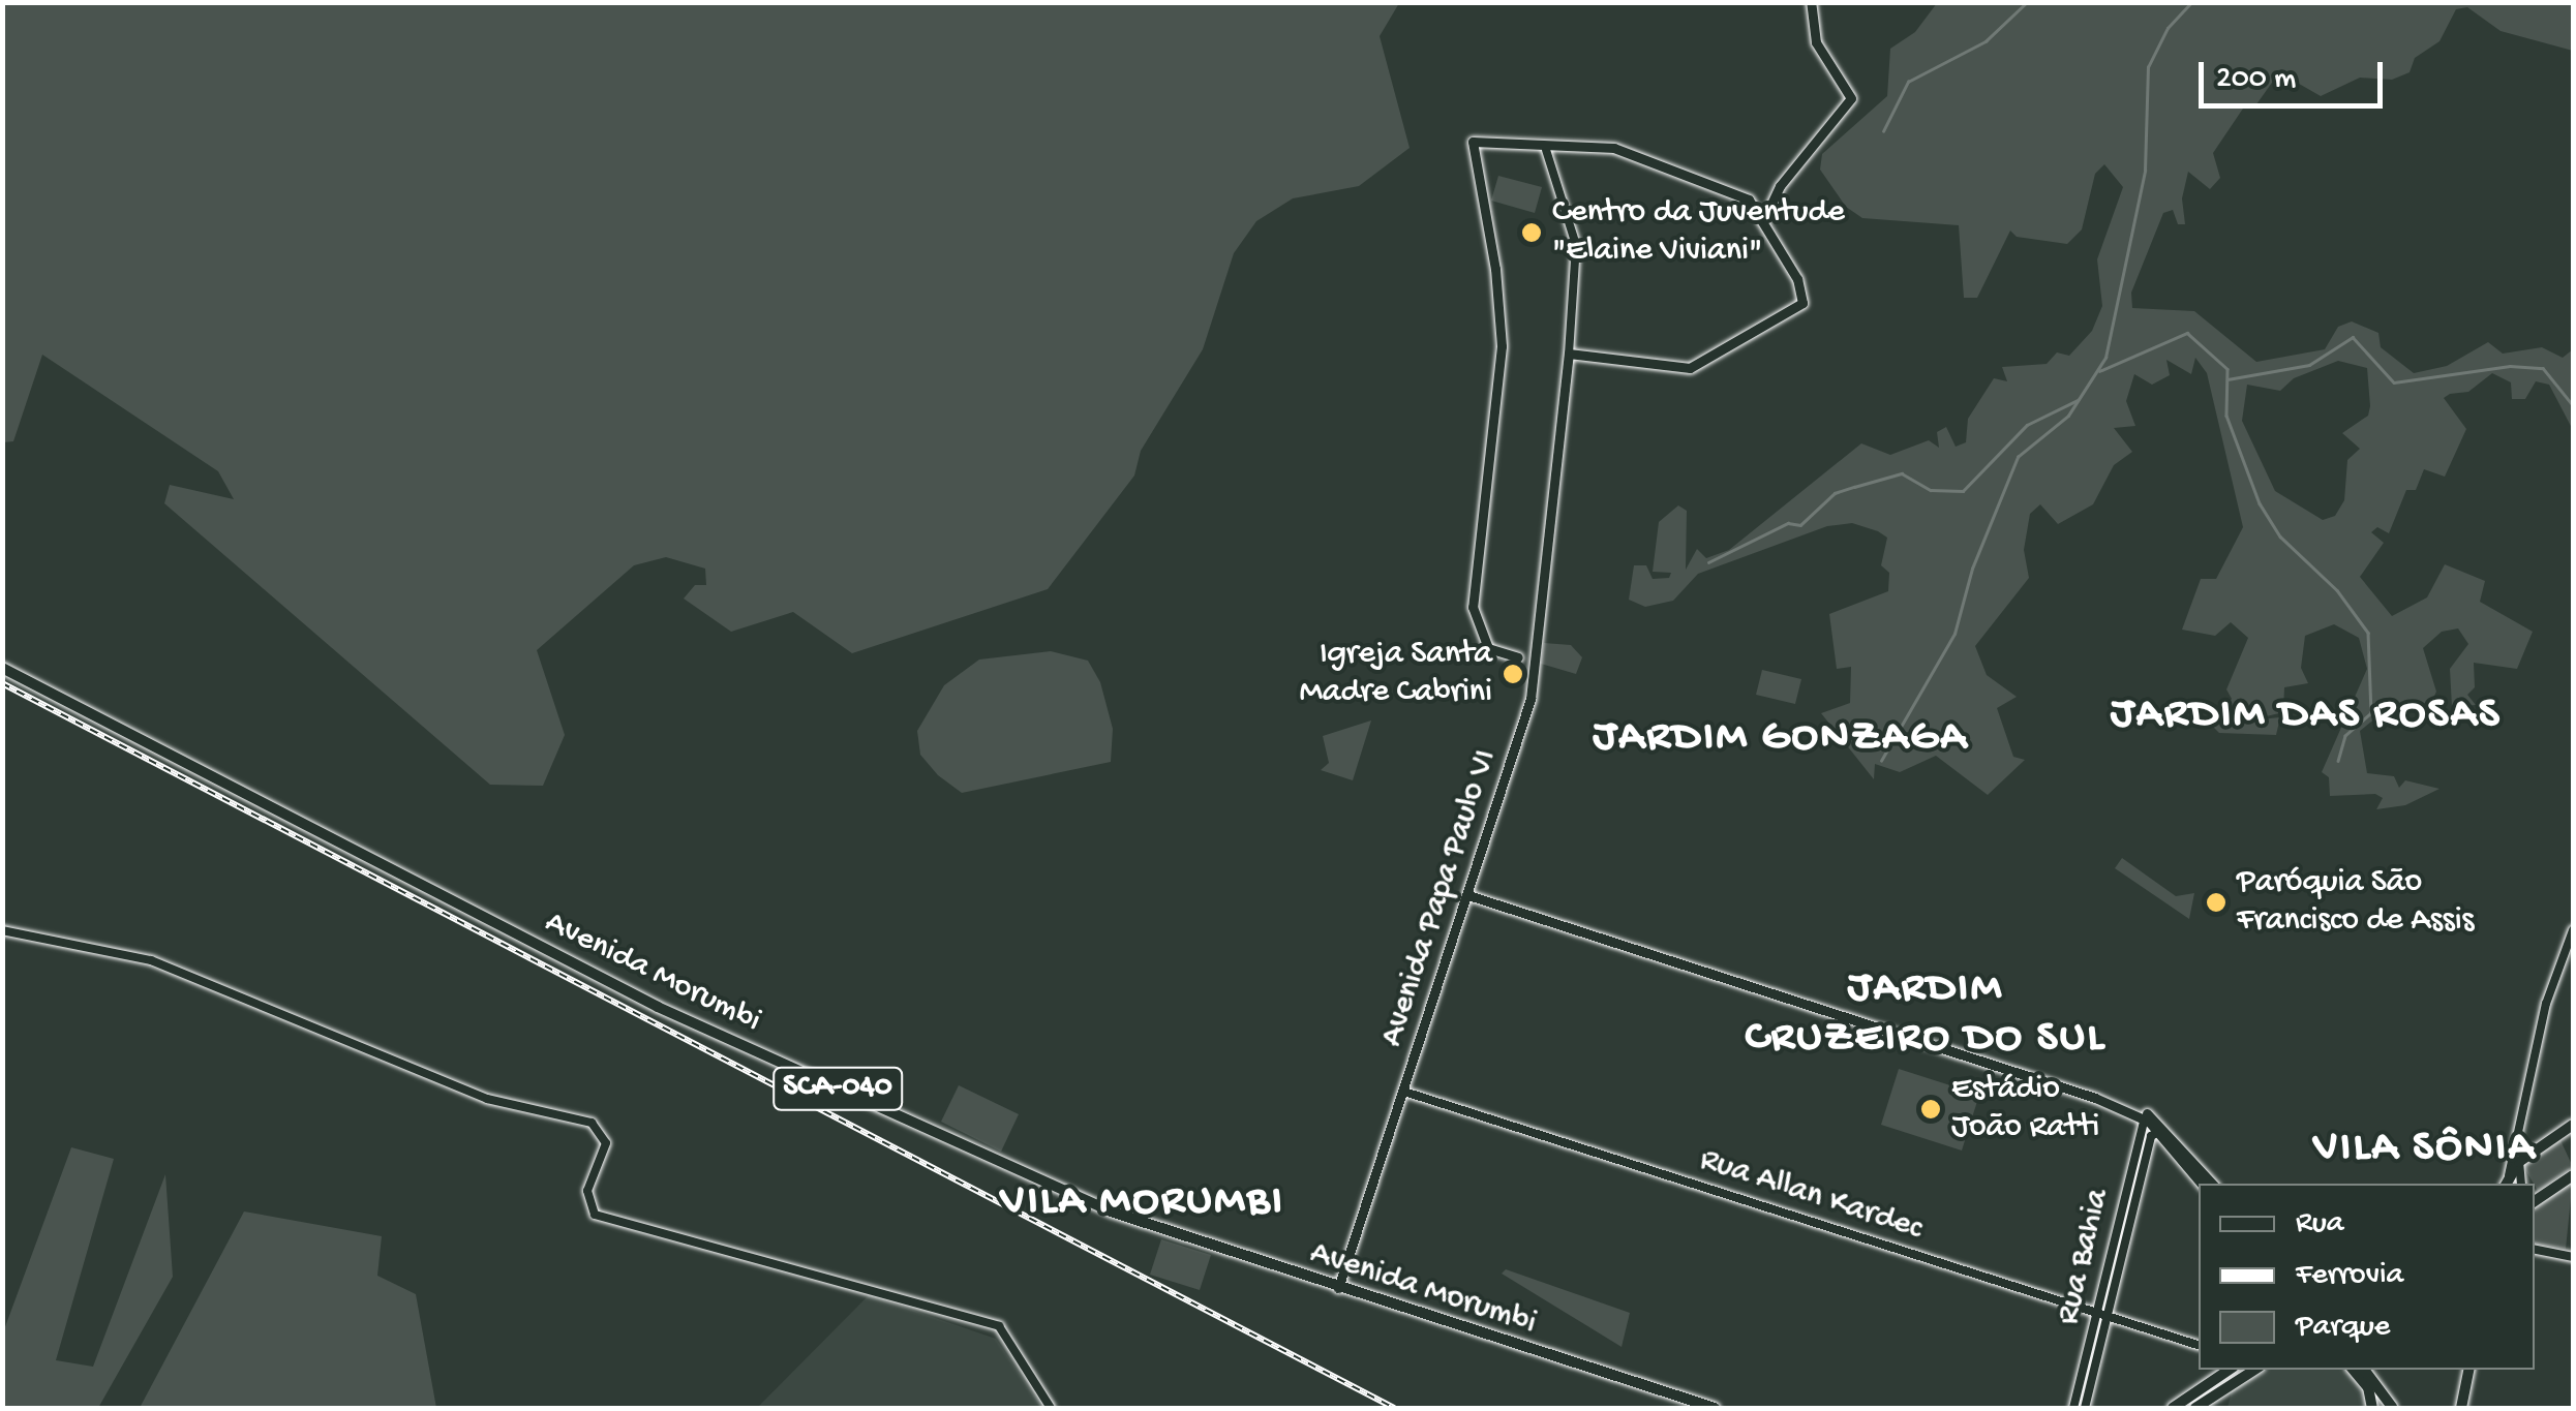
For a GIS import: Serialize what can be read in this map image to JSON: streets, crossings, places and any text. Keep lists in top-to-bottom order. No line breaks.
{"streets":{"main road":["Avenida Papa Paulo VI","Avenida Morumbi","SCA-040"],"street":["Rua Allan Kardec","Rua Bahia"]},"crossings":[["Avenida Papa Paulo VI","Avenida Morumbi"],["Avenida Papa Paulo VI","Rua Allan Kardec"],["Rua Allan Kardec","Rua Bahia"]],"districts":["JARDIM DAS ROSAS","JARDIM GONZAGA","JARDIM CRUZEIRO DO SUL","VILA SÔNIA","VILA MORUMBI"],"places":["Centro da Juventude \"Elaine Viviani\"","Igreja Santa Madre Cabrini","Paróquia São Francisco de Assis","Estádio João Ratti"],"legend":["Rua","Ferrovia","Parque"],"scale_bar":"200 m"}
